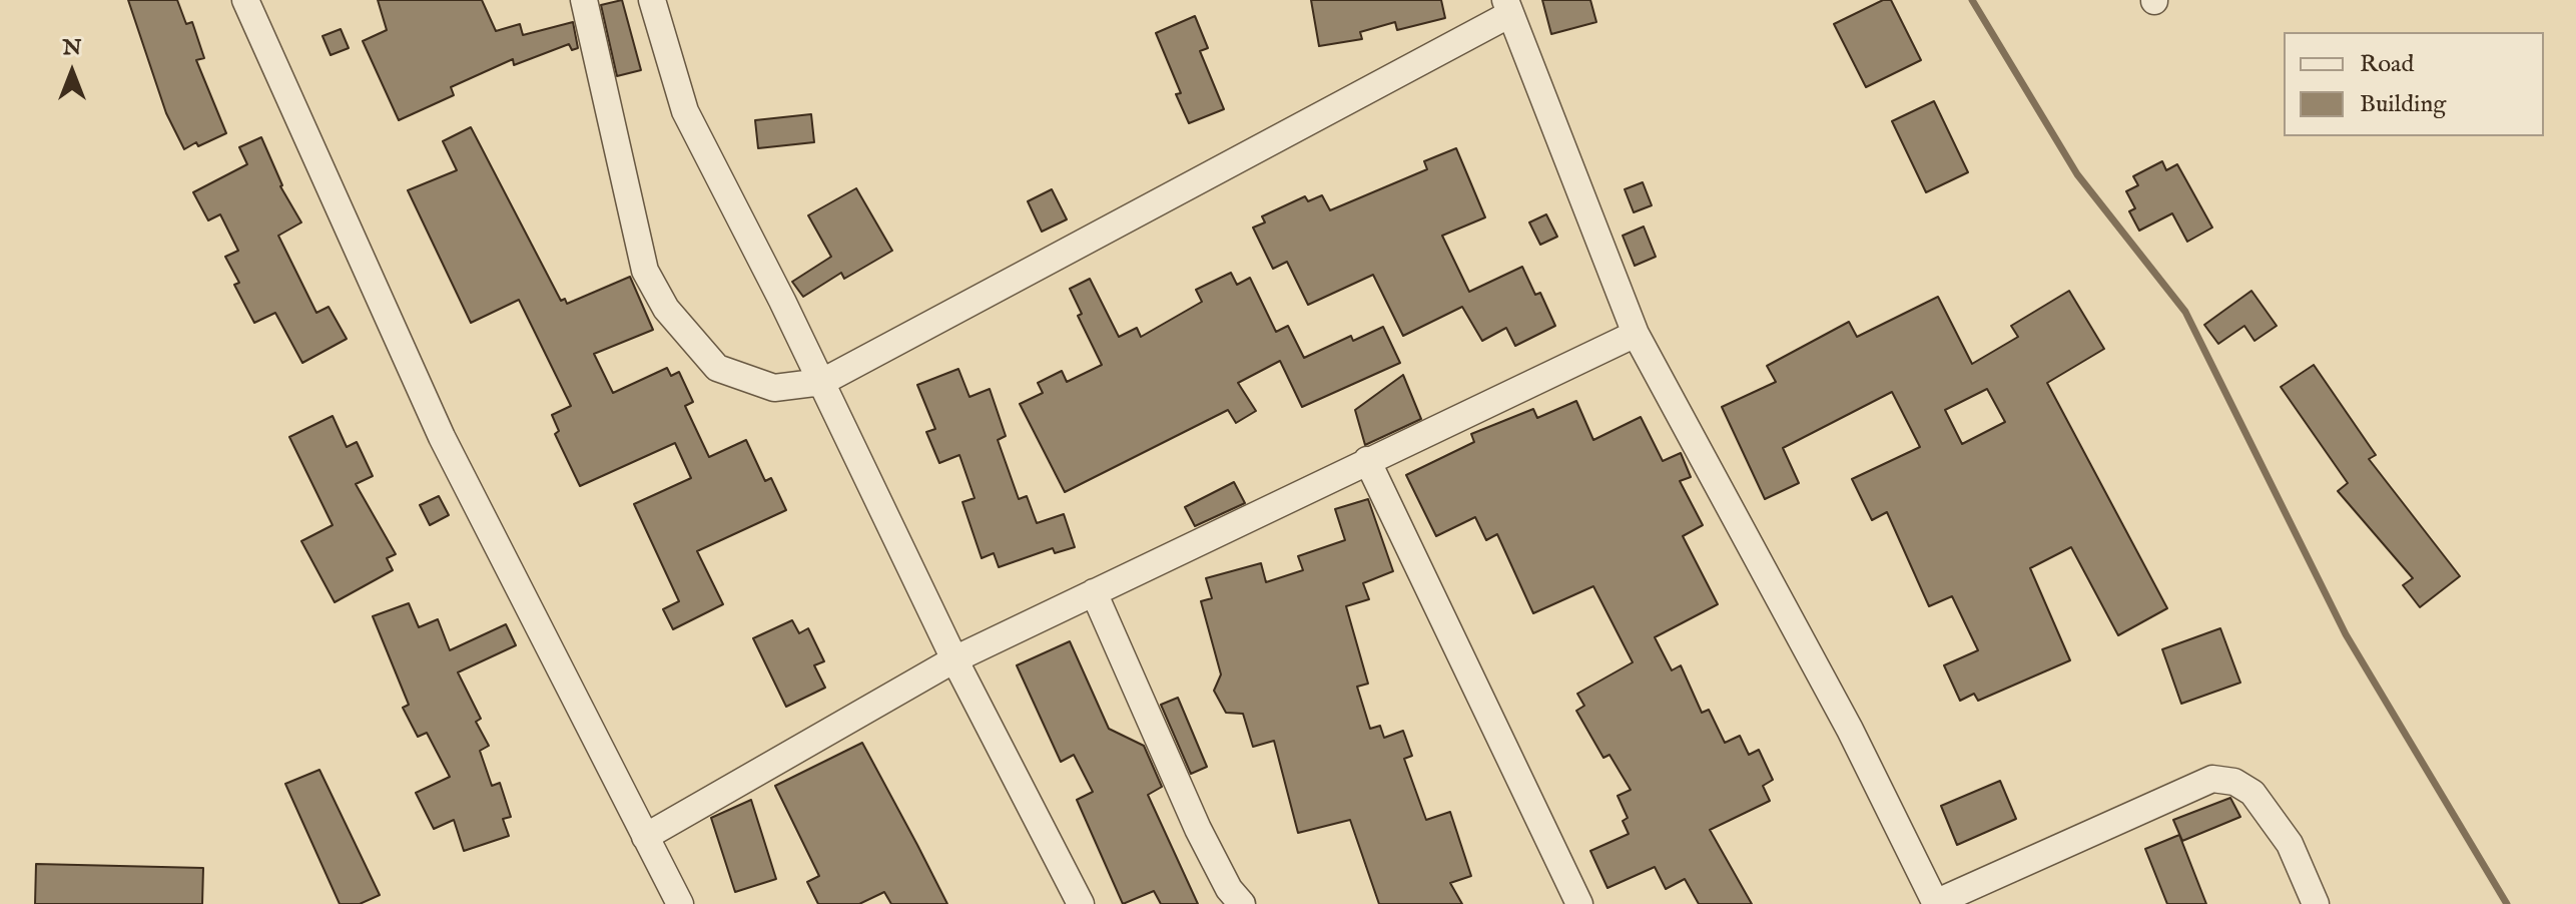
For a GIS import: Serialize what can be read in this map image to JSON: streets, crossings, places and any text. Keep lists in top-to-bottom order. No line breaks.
{"legend":["Road","Building"],"north":"top"}
